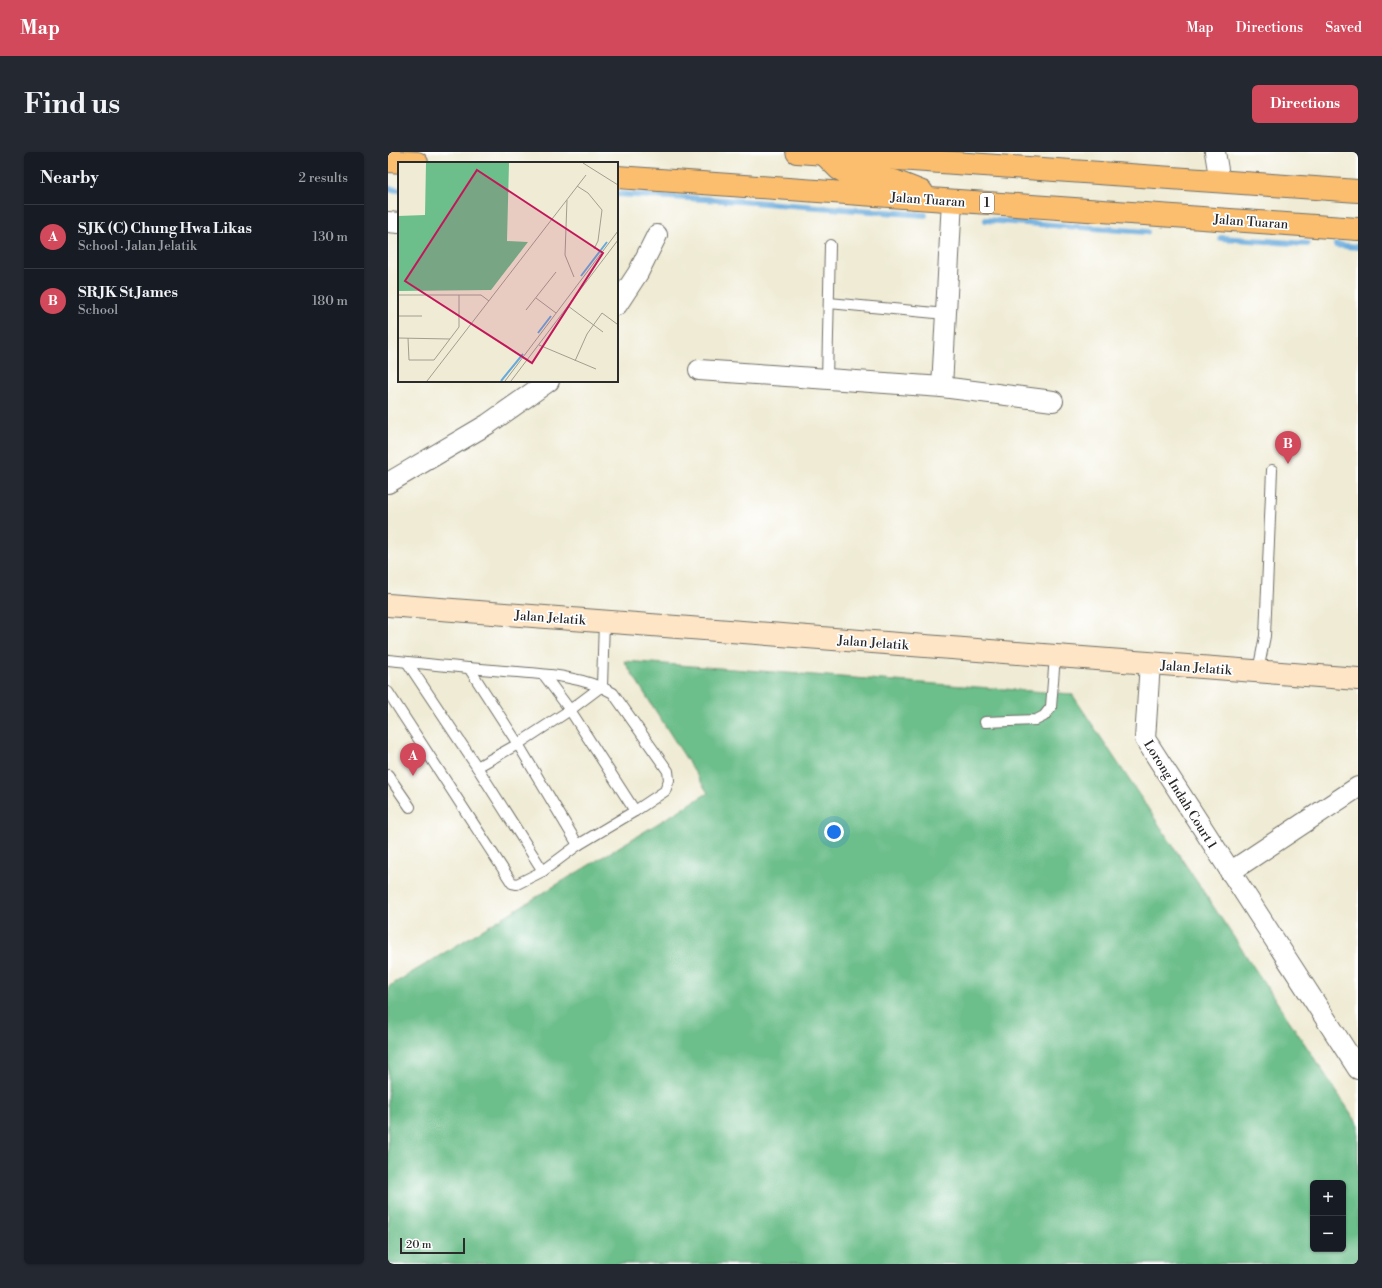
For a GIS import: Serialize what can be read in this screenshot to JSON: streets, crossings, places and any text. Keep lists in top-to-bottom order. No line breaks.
{"streets":{"main road":["Jalan Tuaran","1"],"street":["Jalan Jelatik","Lorong Indah Court 1"]},"crossings":[["Jalan Jelatik","Lorong Indah Court 1"]],"scale_bar":"20 m","page":{"header":"Map","nav":["Map","Directions","Saved"],"buttons":"Directions","title":"Find us","heading":["Nearby","2 results"],"list":[{"mark":"A","name":"SJK (C) Chung Hwa Likas","note":"School · Jalan Jelatik","value":"130 m"},{"mark":"B","name":"SRJK St James","note":"School","value":"180 m"}],"pins":["B","A"],"map_buttons":["+","−"],"scale":"20 m"}}
